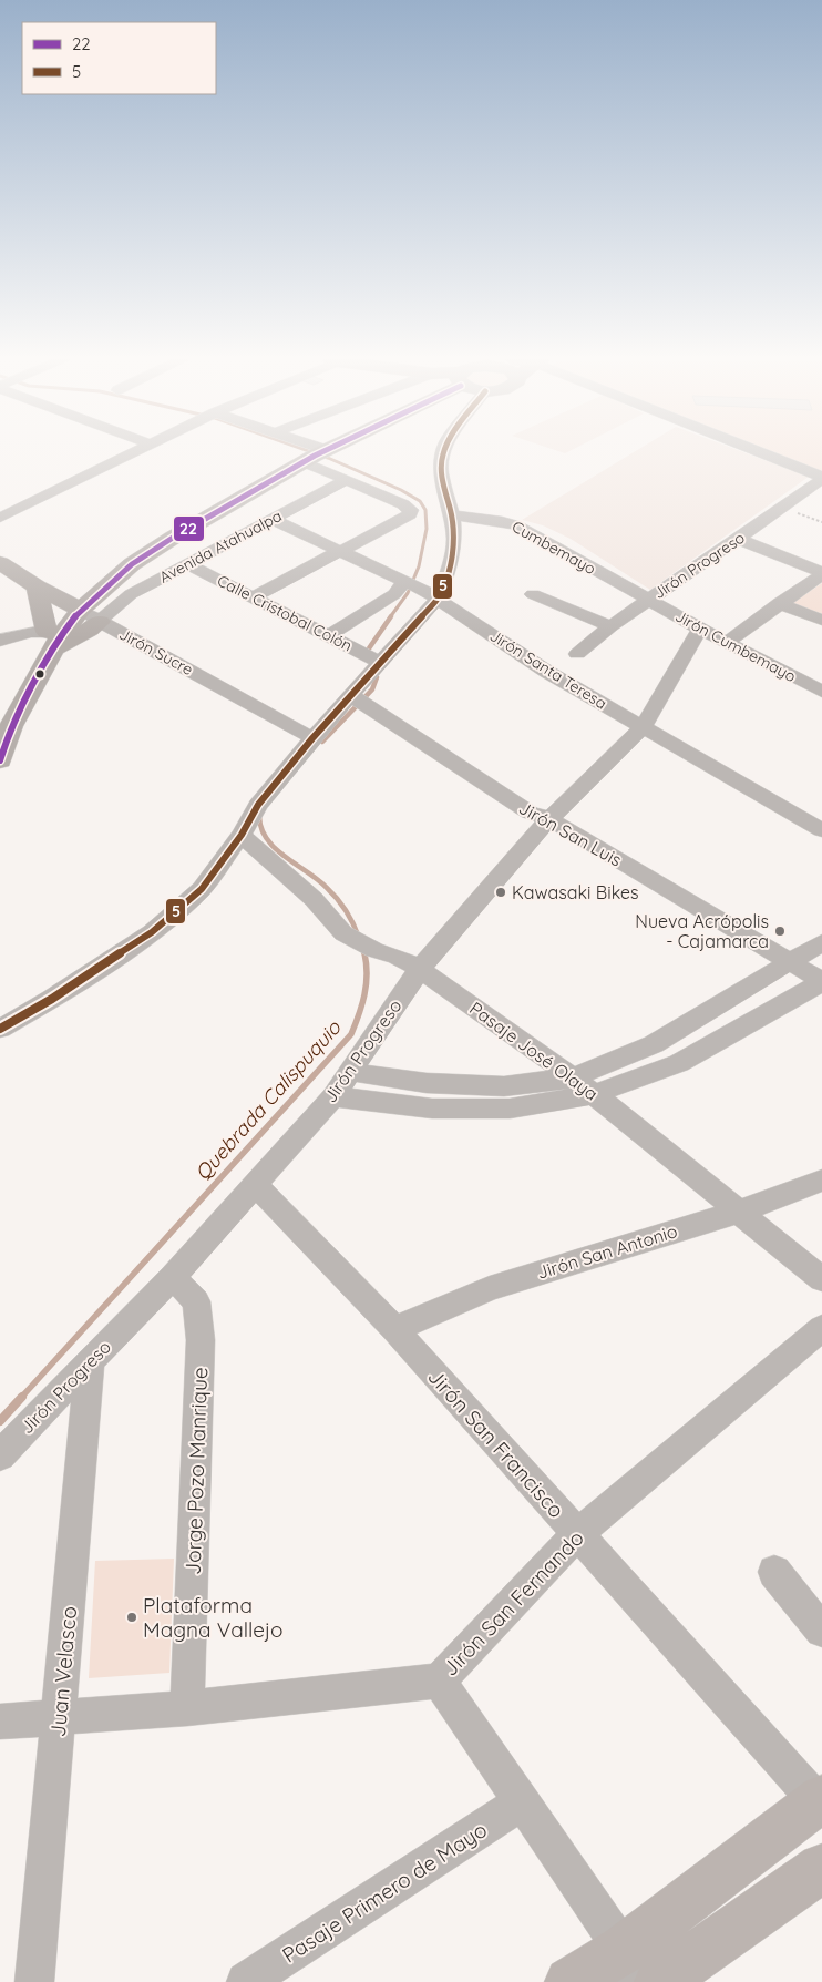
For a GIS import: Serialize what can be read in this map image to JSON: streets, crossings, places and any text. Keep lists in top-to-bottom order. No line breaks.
{"streets":{"main road":["Avenida Atahualpa","Jirón Sucre"],"street":["Cumbemayo","Jirón Progreso","Calle Cristobal Colón","Jirón Cumbemayo","Jirón Santa Teresa","Jirón San Luis","Pasaje José Olaya","Jirón San Antonio","Jirón San Francisco","Jorge Pozo Manrique","Jirón San Fernando","Juan Velasco","Pasaje Primero de Mayo"]},"crossings":[["Avenida Atahualpa","Calle Cristobal Colón"],["Avenida Atahualpa","Jirón Sucre"],["Avenida Atahualpa","Jirón Santa Teresa"],["Cumbemayo","Jirón Progreso"],["Cumbemayo","Jirón Cumbemayo"],["Jirón Progreso","Jirón Cumbemayo"],["Jirón Progreso","Jirón Santa Teresa"],["Jirón Progreso","Jirón San Luis"],["Jirón Progreso","Pasaje José Olaya"],["Jirón Progreso","Jirón San Francisco"],["Jirón Progreso","Jorge Pozo Manrique"],["Jirón Progreso","Juan Velasco"],["Pasaje José Olaya","Jirón San Antonio"],["Jirón San Antonio","Jirón San Francisco"],["Jirón San Francisco","Jirón San Fernando"],["Jorge Pozo Manrique","Jirón San Fernando"],["Jirón San Fernando","Juan Velasco"]],"water":["Quebrada Calispuquio"],"places":["Kawasaki Bikes","Nueva Acrópolis - Cajamarca","Plataforma Magna Vallejo"],"lines":["transit line 22","transit line 5"],"legend":["22","5"]}
